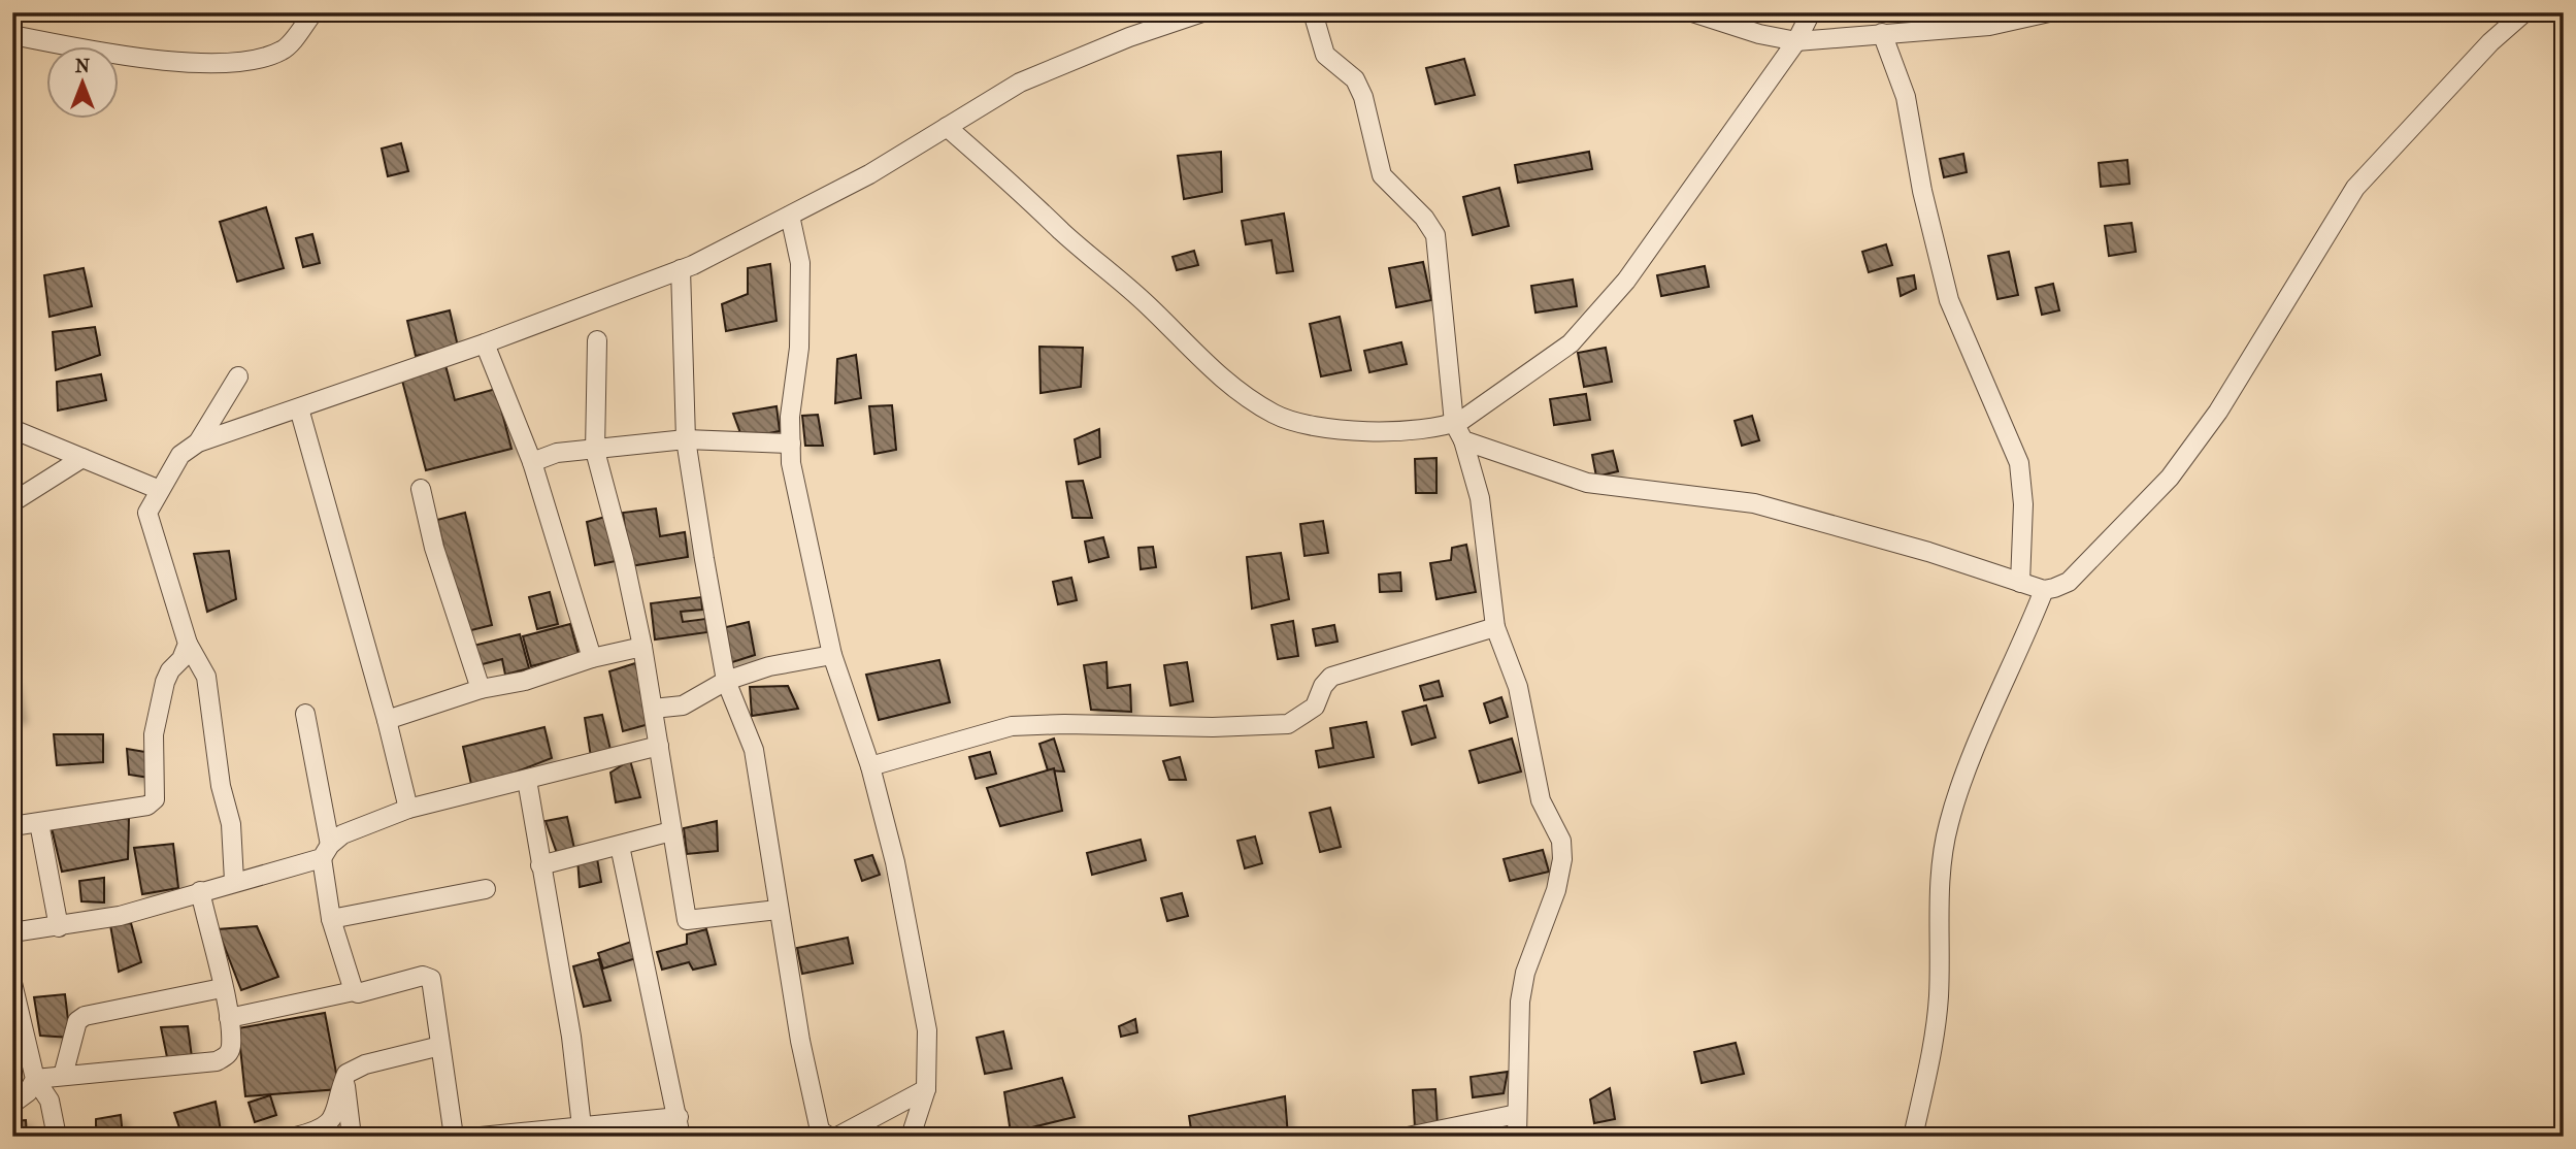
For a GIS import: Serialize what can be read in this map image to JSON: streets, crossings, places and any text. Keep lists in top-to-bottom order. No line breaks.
{"north":"top"}
